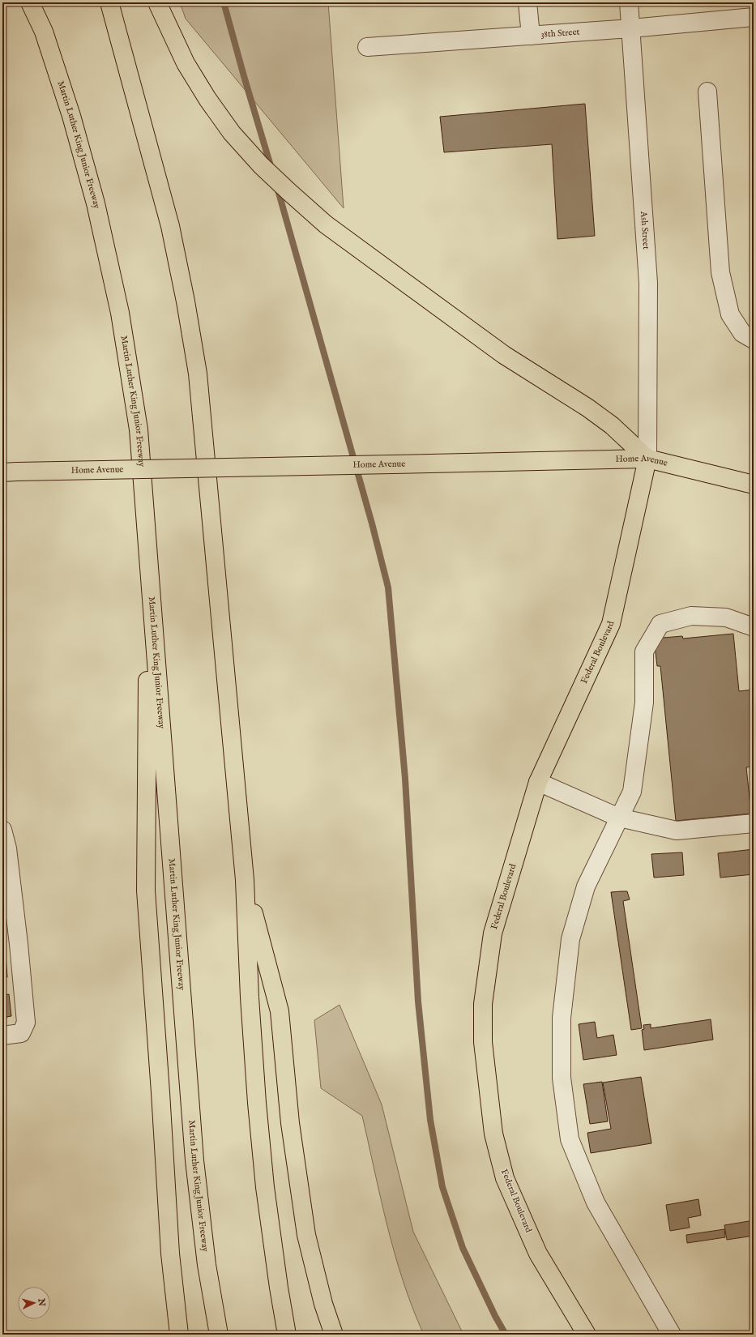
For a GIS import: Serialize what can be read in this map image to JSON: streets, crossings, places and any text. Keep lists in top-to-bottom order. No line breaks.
{"streets":{"main road":["Martin Luther King Junior Freeway","Home Avenue","Federal Boulevard"],"street":["38th Street","Ash Street"]},"crossings":[["38th Street","Ash Street"],["Ash Street","Home Avenue"],["Ash Street","Federal Boulevard"],["Home Avenue","Federal Boulevard"]],"north":"right"}
